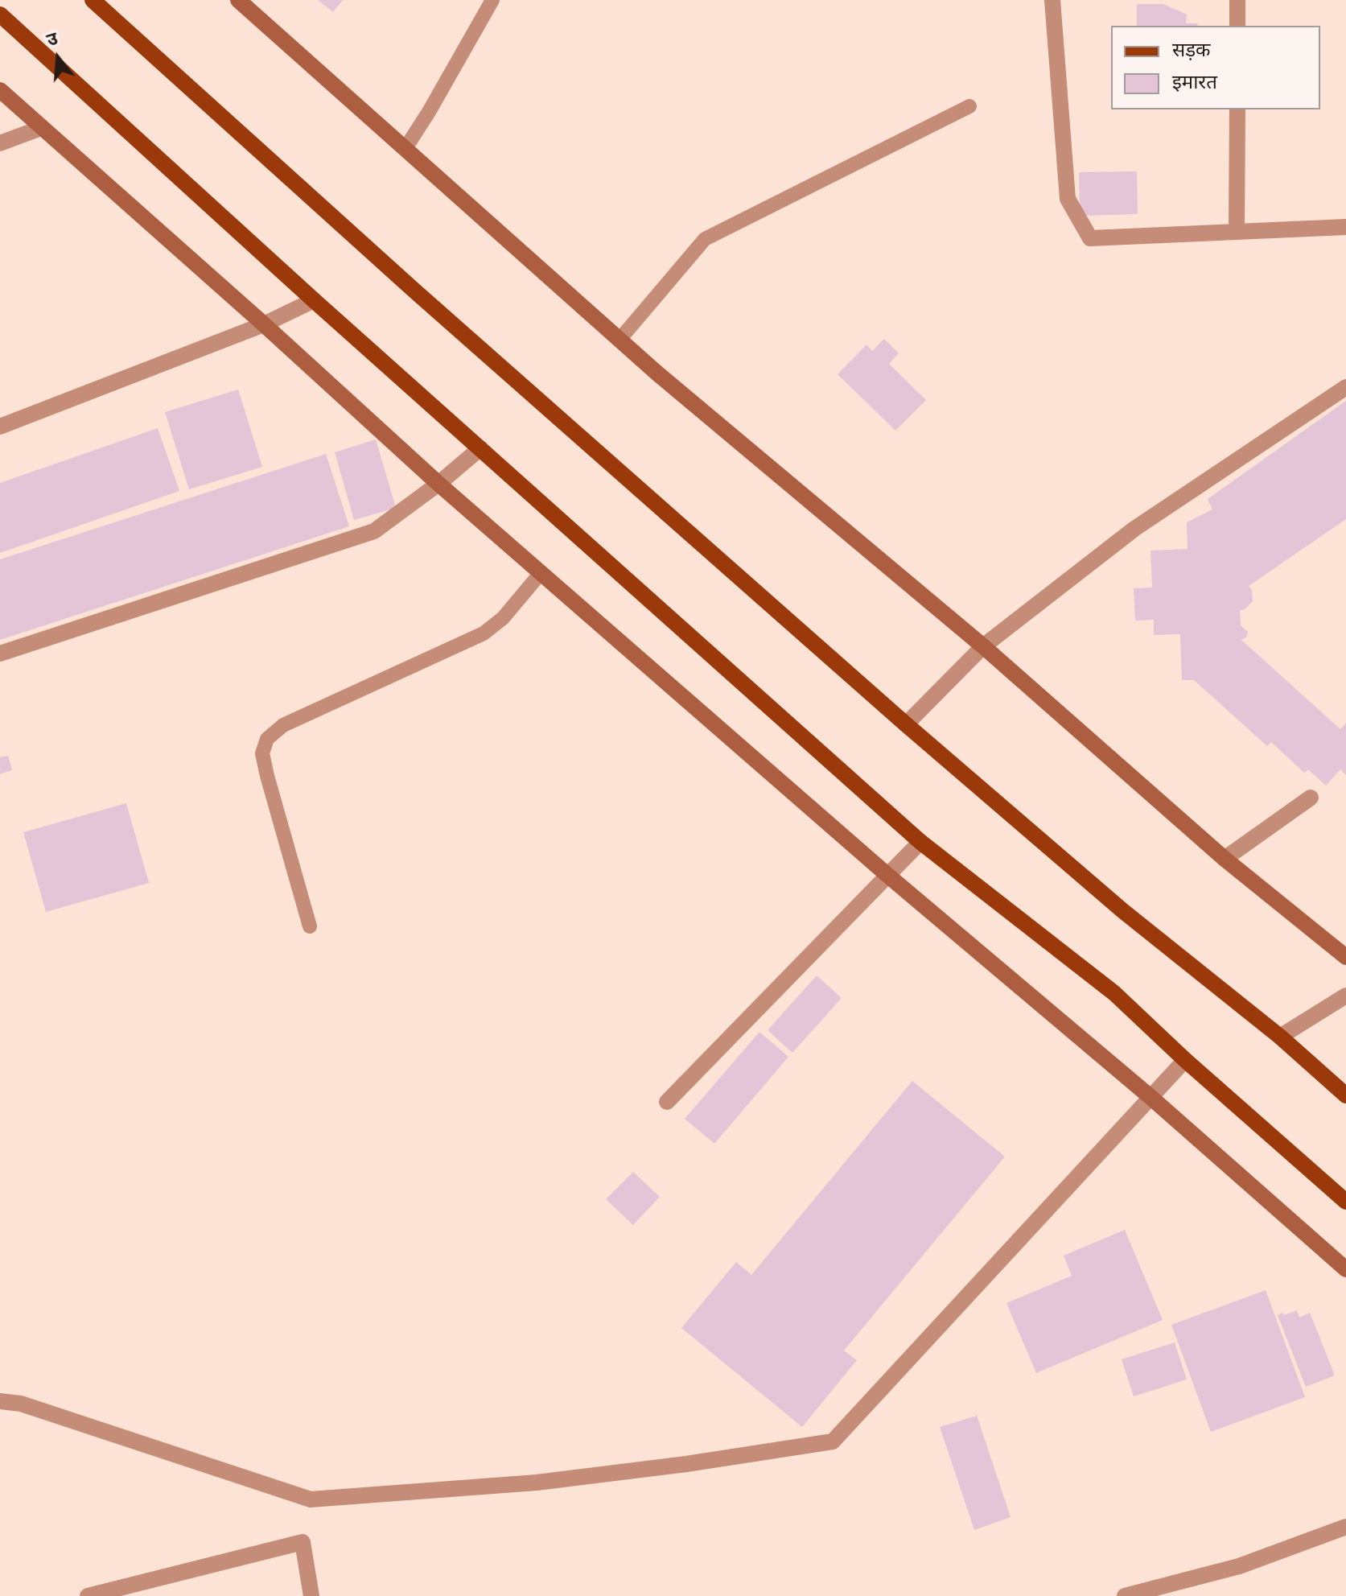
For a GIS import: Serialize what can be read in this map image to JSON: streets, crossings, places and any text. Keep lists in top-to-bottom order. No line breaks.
{"legend":["सड़क","इमारत"],"north":"top"}
